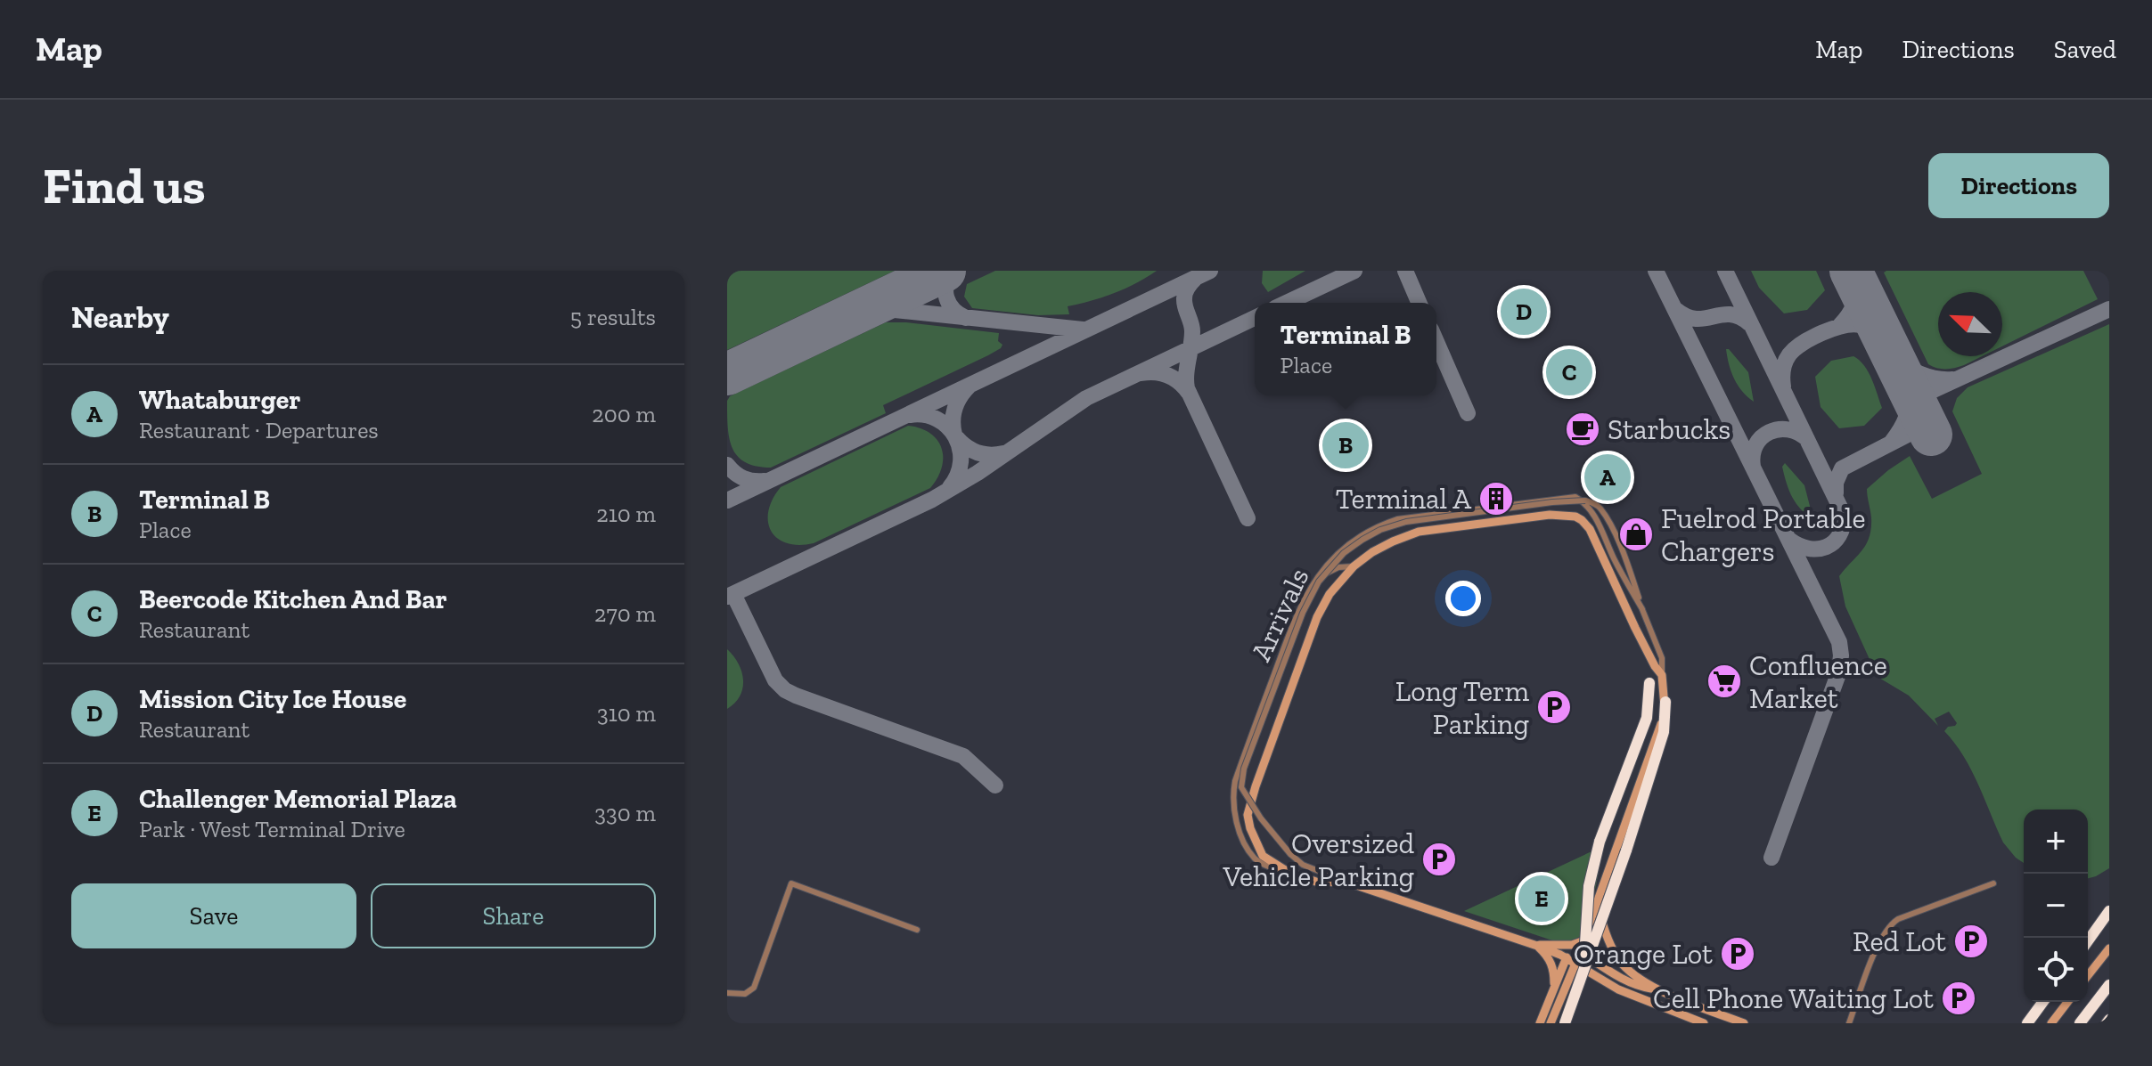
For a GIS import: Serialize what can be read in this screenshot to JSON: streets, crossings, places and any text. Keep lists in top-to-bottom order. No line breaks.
{"streets":{"street":["Arrivals"]},"places":{"cafe":["Starbucks"],"building":["Terminal A"],"shop":["Fuelrod Portable Chargers"],"supermarket":["Confluence Market"],"parking":["Long Term Parking","Oversized Vehicle Parking","Red Lot","Orange Lot","Cell Phone Waiting Lot"]},"north":"top left","page":{"header":"Map","nav":["Map","Directions","Saved"],"buttons":["Directions",["Save","Share"]],"title":"Find us","heading":["Nearby","5 results"],"pins":["D","C","B","A","E"],"popup":["Terminal B","Place"],"list":[{"mark":"A","name":"Whataburger","note":"Restaurant · Departures","value":"200 m"},{"mark":"B","name":"Terminal B","note":"Place","value":"210 m"},{"mark":"C","name":"Beercode Kitchen And Bar","note":"Restaurant","value":"270 m"},{"mark":"D","name":"Mission City Ice House","note":"Restaurant","value":"310 m"},{"mark":"E","name":"Challenger Memorial Plaza","note":"Park · West Terminal Drive","value":"330 m"}],"map_buttons":["+","−"]}}
